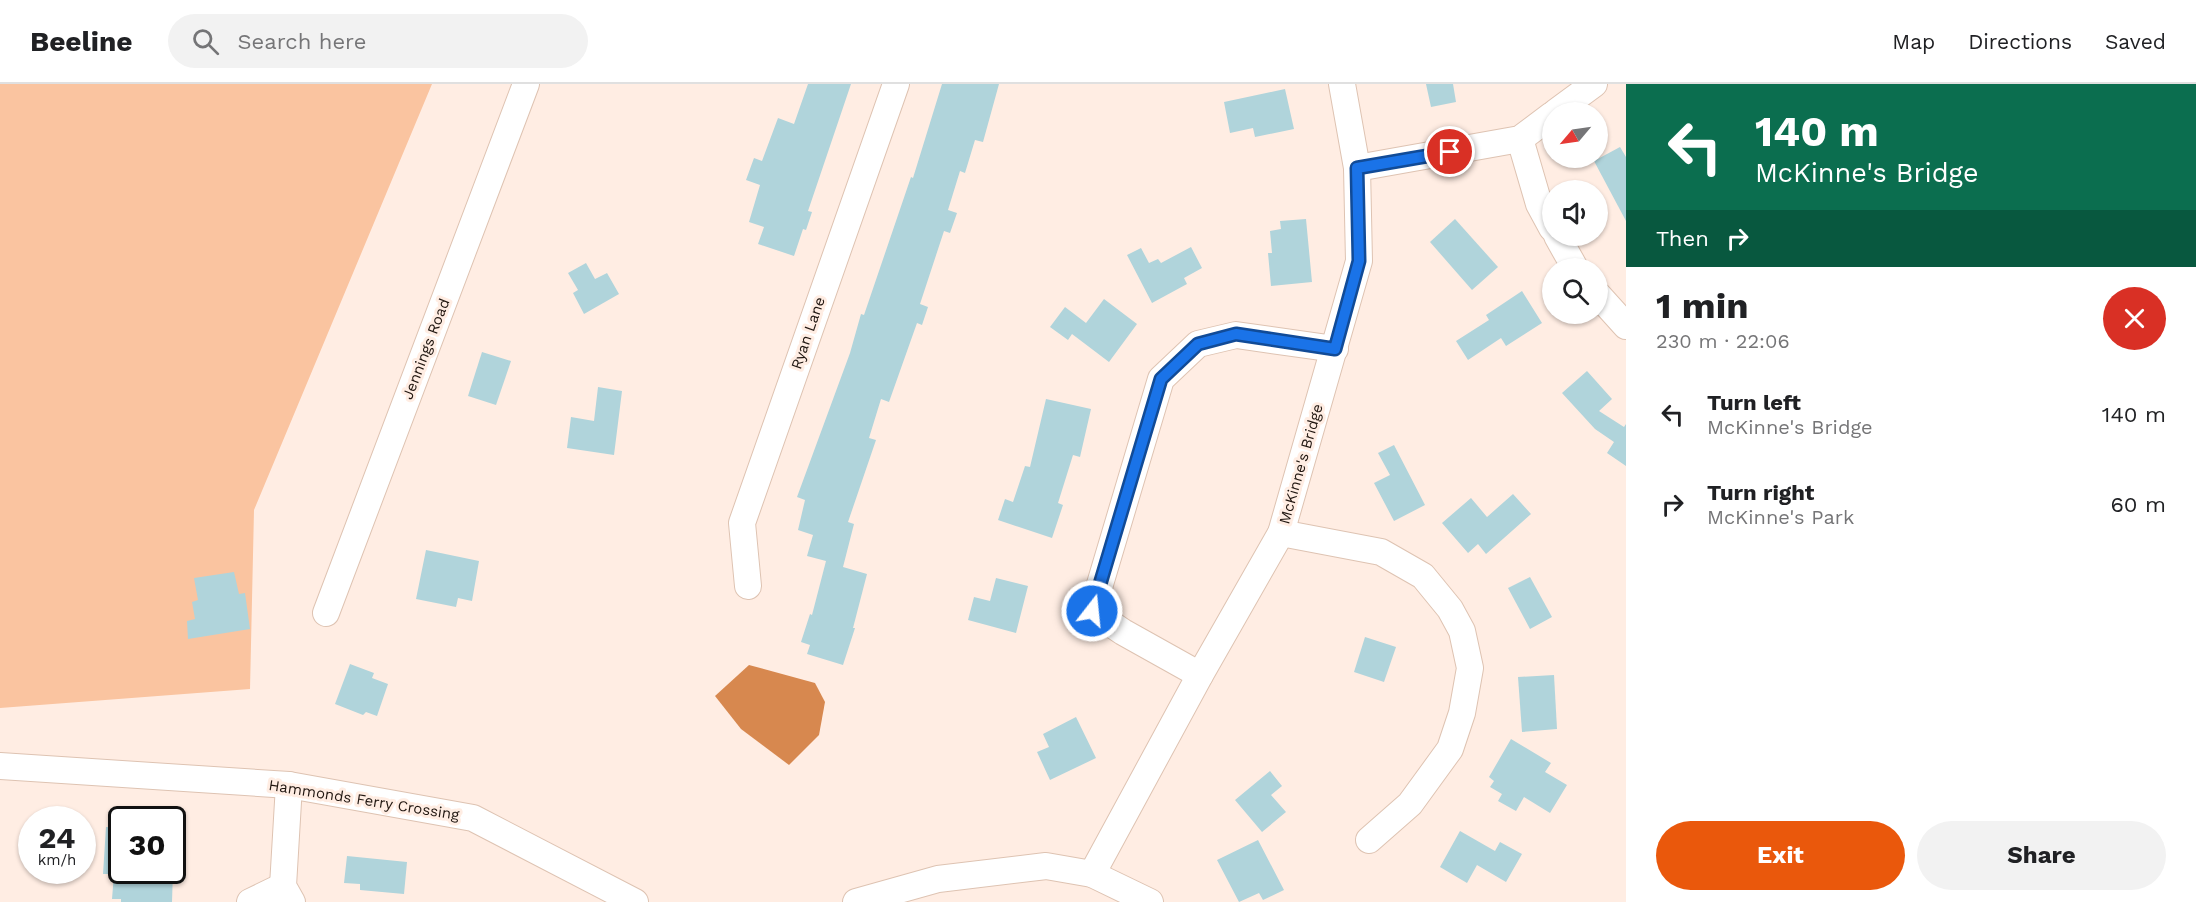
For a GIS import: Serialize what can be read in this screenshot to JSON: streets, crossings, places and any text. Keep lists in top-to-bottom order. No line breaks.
{"streets":{"street":["Ryan Lane","Jennings Road","McKinne's Bridge","Hammonds Ferry Crossing"]},"north":"bottom left","page":{"header":"Beeline","search":"Search here","nav":["Map","Directions","Saved"],"turn":["140 m","McKinne's Bridge"],"then":"Then","heading":["1 min","230 m · 22:06"],"list":[{"name":"Turn left","note":"McKinne's Bridge","value":"140 m"},{"name":"Turn right","note":"McKinne's Park","value":"60 m"}],"speed":"24 km/h","limit":"30","buttons":["Exit","Share"]}}
